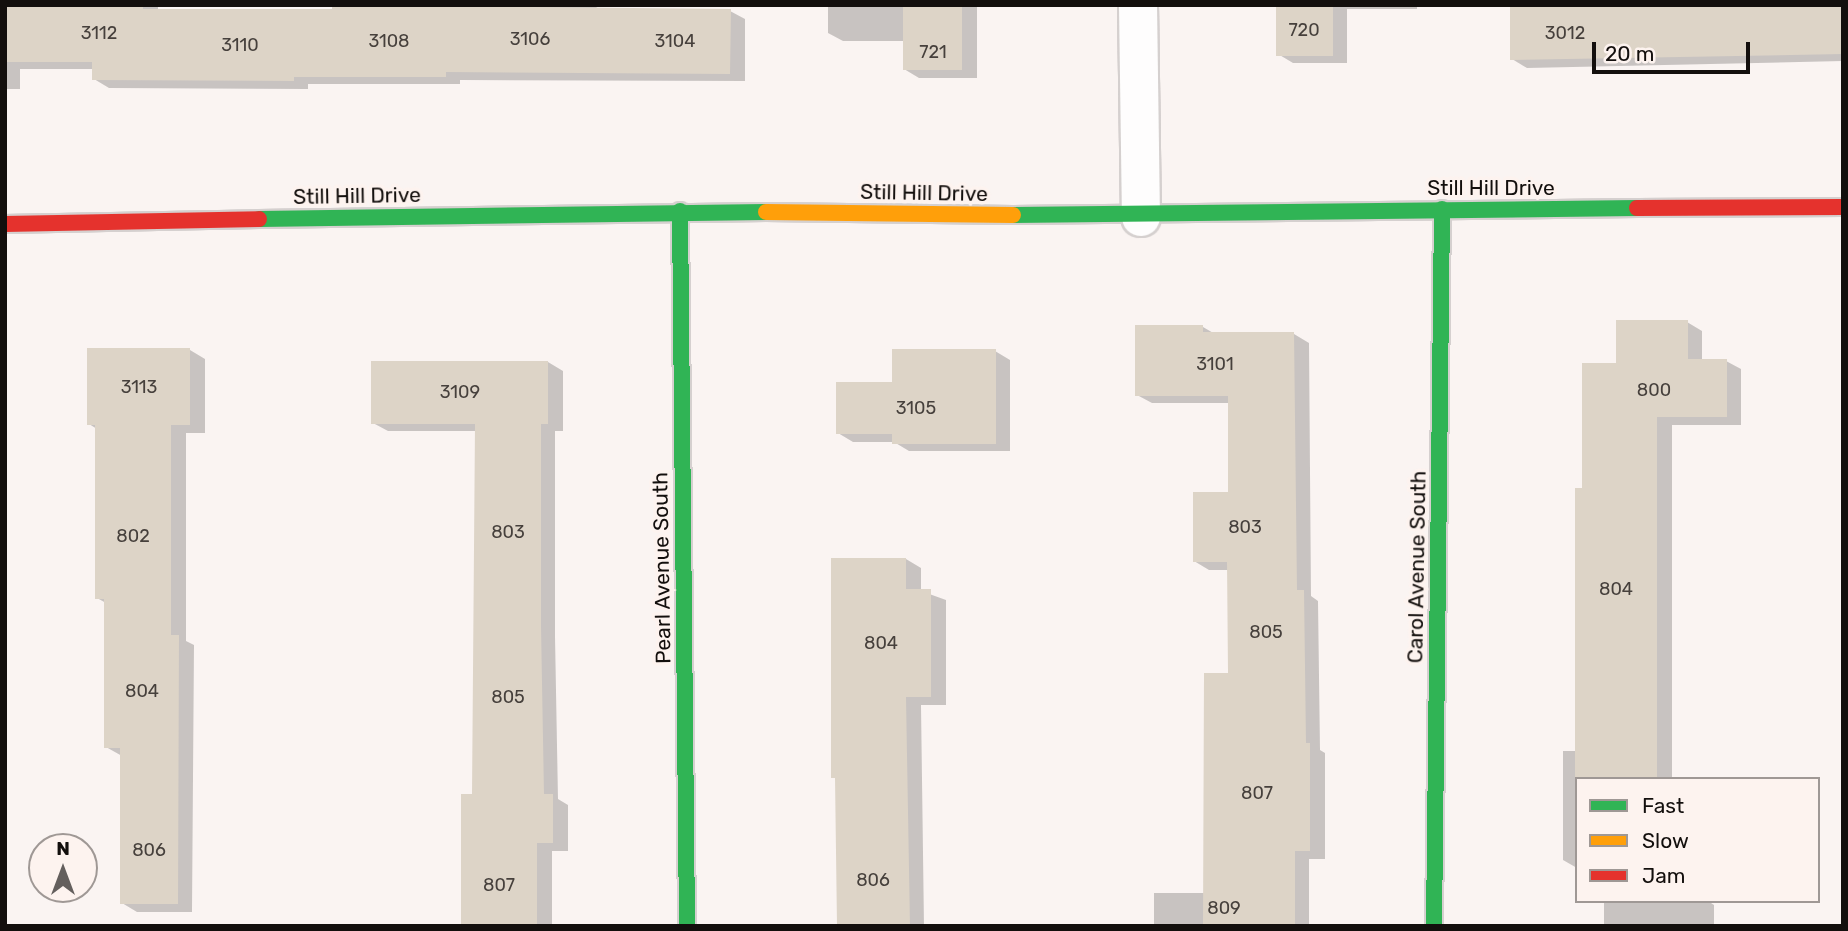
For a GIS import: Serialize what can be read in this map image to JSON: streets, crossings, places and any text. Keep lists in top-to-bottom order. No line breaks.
{"streets":{"street":["Still Hill Drive","Carol Avenue South","Pearl Avenue South"]},"crossings":[["Still Hill Drive","Carol Avenue South"],["Still Hill Drive","Pearl Avenue South"]],"house_numbers":["720","3112","3012","3106","3108","3104","3110","721","3101","3113","800","3109","3105","803","803","802","804","805","804","804","805","807","806","806","807","809"],"legend":["Fast","Slow","Jam"],"scale_bar":"20 m","north":"top"}
